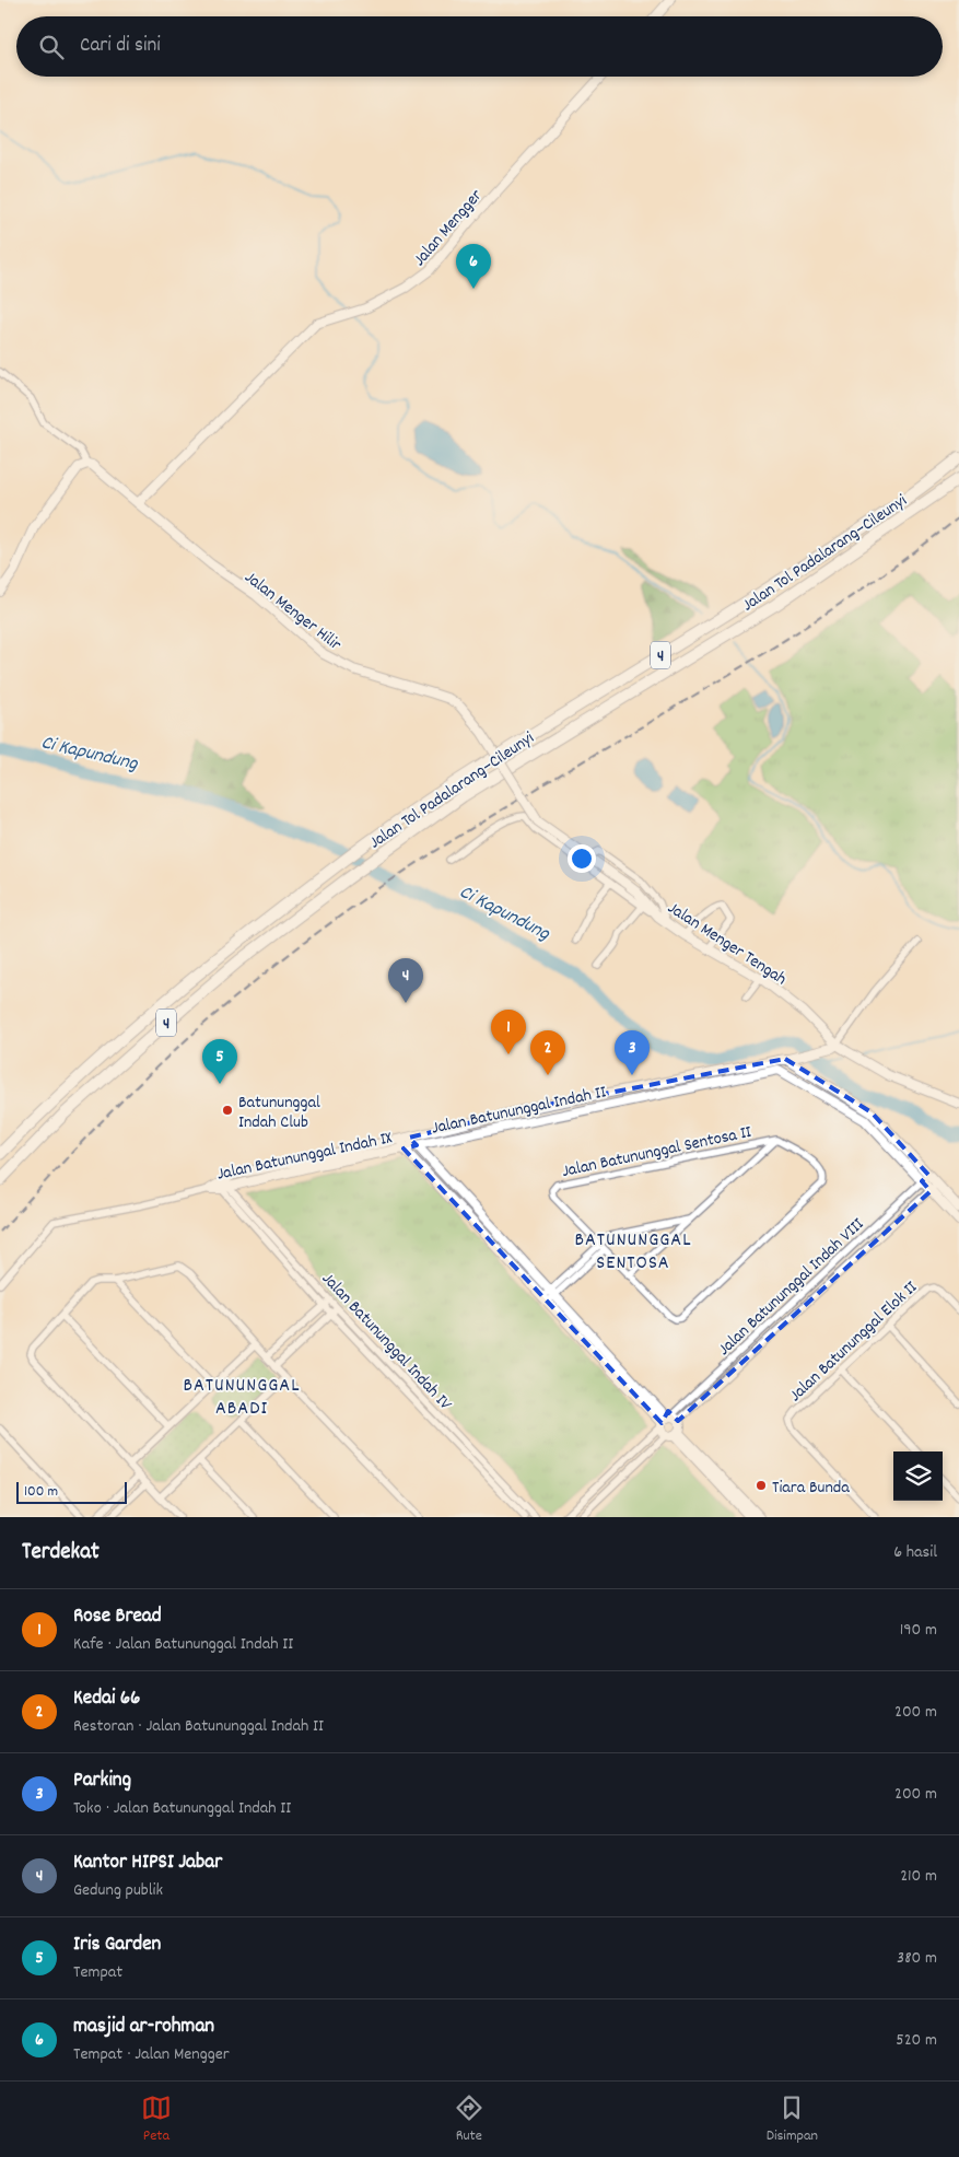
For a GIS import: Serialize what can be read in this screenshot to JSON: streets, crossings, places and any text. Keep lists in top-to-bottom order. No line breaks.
{"streets":{"highway":["Jalan Tol Padalarang–Cileunyi","4"],"street":["Jalan Mengger","Jalan Menger Hilir","Jalan Menger Tengah","Jalan Batununggal Indah II","Jalan Batununggal Sentosa II","Jalan Batununggal Indah IX","Jalan Batununggal Indah VIII","Jalan Batununggal Indah IV","Jalan Batununggal Elok II"]},"crossings":[["Jalan Mengger","Jalan Menger Hilir"],["Jalan Menger Hilir","Jalan Menger Tengah"],["Jalan Menger Tengah","Jalan Batununggal Indah II"],["Jalan Batununggal Indah II","Jalan Batununggal Indah IX"],["Jalan Batununggal Indah IX","Jalan Batununggal Indah IV"]],"districts":["BATUNUNGGAL SENTOSA","BATUNUNGGAL ABADI"],"water":["Ci Kapundung"],"places":["Batununggal Indah Club","Tiara Bunda"],"scale_bar":"100 m","page":{"search":"Cari di sini","pins":["6","4","1","2","3","5"],"scale":"100 m","heading":["Terdekat","6 hasil"],"list":[{"mark":"1","name":"Rose Bread","note":"Kafe · Jalan Batununggal Indah II","value":"190 m"},{"mark":"2","name":"Kedai 66","note":"Restoran · Jalan Batununggal Indah II","value":"200 m"},{"mark":"3","name":"Parking","note":"Toko · Jalan Batununggal Indah II","value":"200 m"},{"mark":"4","name":"Kantor HIPSI Jabar","note":"Gedung publik","value":"210 m"},{"mark":"5","name":"Iris Garden","note":"Tempat","value":"380 m"},{"mark":"6","name":"masjid ar-rohman","note":"Tempat · Jalan Mengger","value":"520 m"}],"nav":["Peta","Rute","Disimpan"]}}
